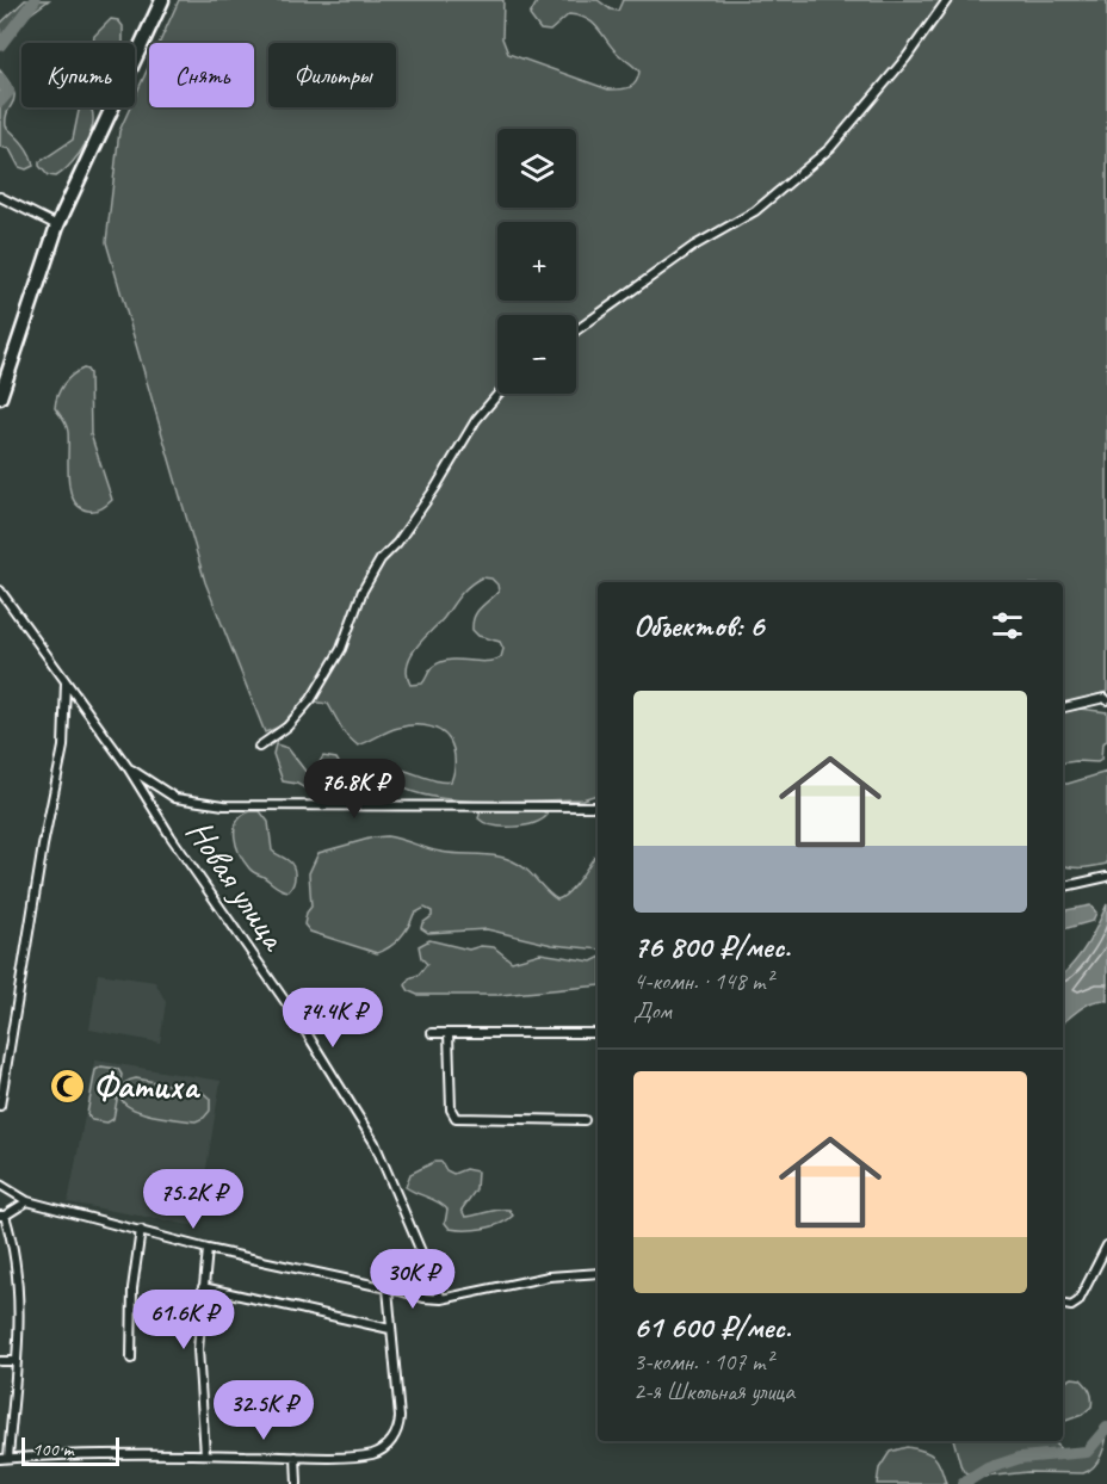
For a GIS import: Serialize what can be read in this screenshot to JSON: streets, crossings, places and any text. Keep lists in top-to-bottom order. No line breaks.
{"streets":{"street":["Новая улица"]},"places":{"mosque":["Фатиха"]},"scale_bar":"100 m","page":{"chip":["Купить","Снять","Фильтры"],"map_buttons":["+","−"],"heading":"Объектов: 6","list":[{"name":"76 800 ₽/мес.","note":"4-комн. · 148 m² · Дом"},{"name":"61 600 ₽/мес.","note":"3-комн. · 107 m² · 2-я Школьная улица"}],"price":["76.8K ₽","74.4K ₽","75.2K ₽","30K ₽","61.6K ₽","32.5K ₽"],"scale":"100 m"}}
